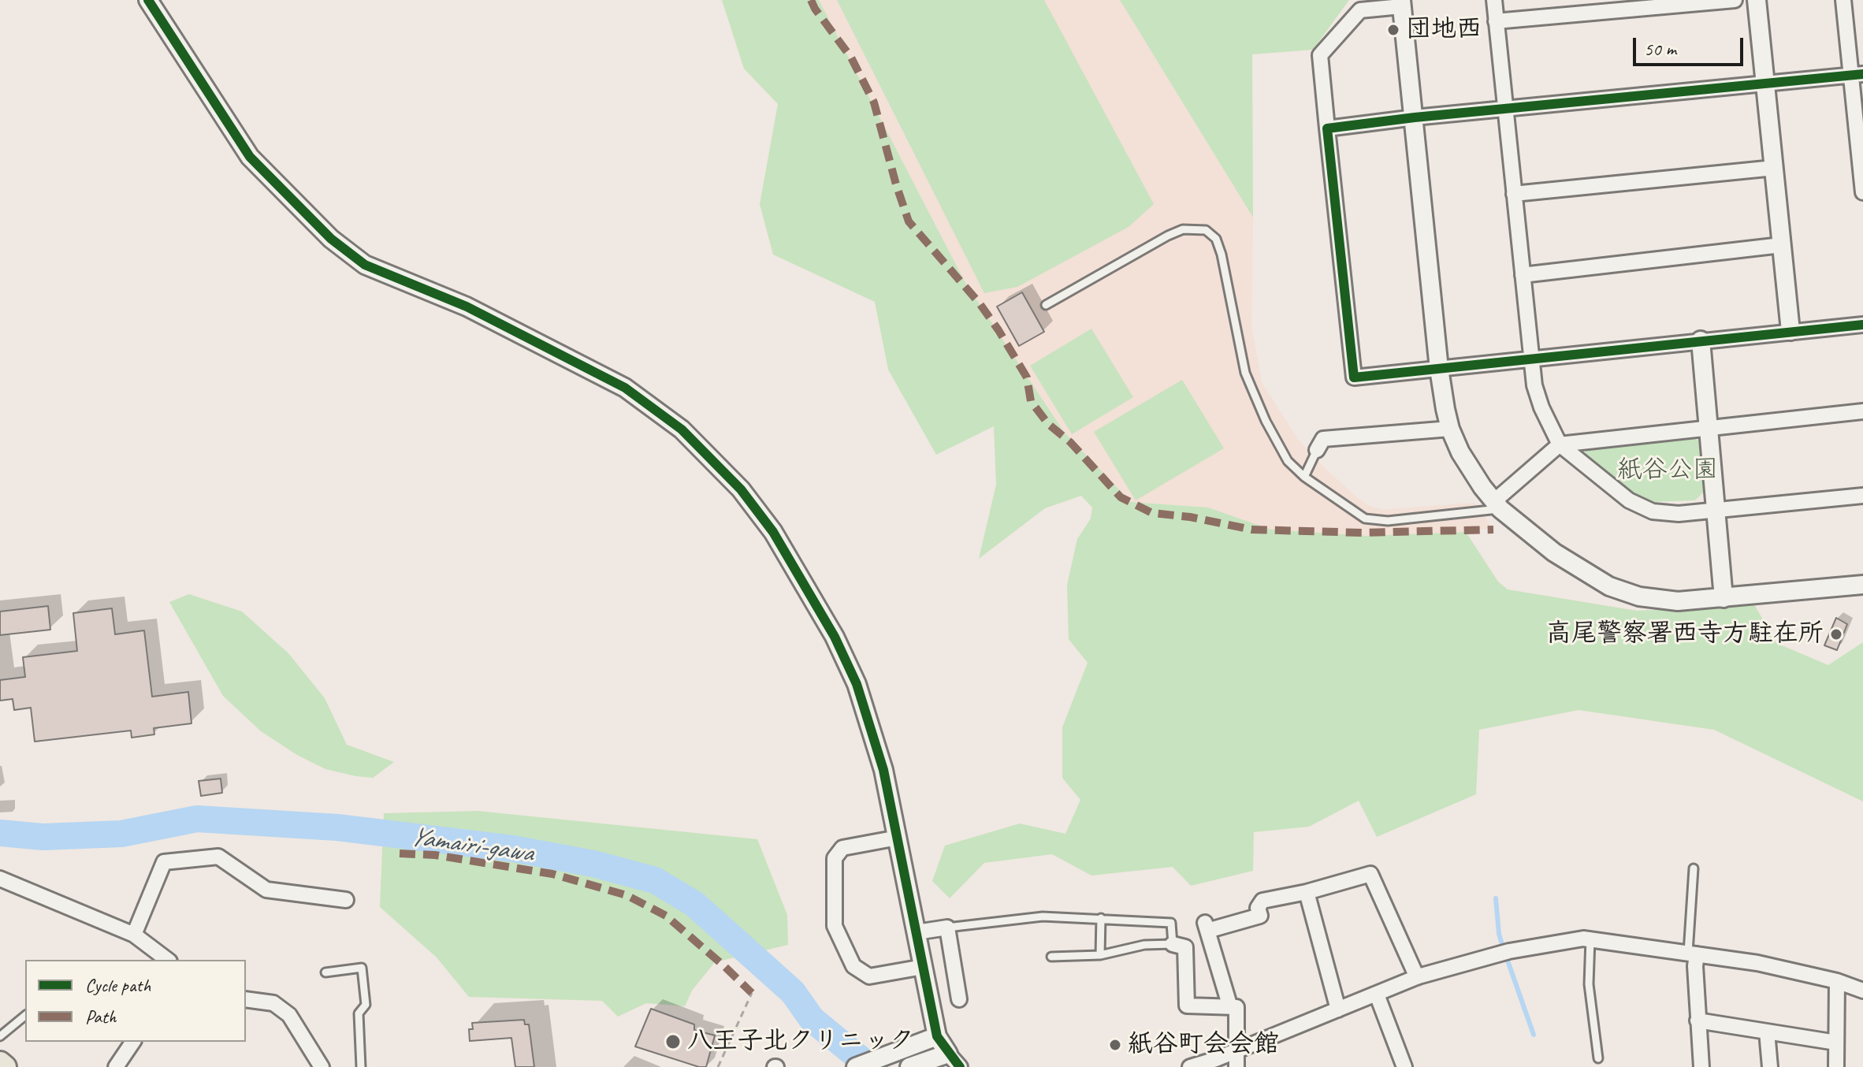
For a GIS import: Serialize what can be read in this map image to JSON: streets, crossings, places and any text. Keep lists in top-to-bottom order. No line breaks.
{"water":["Yamairi-gawa"],"parks":["紙谷公園"],"places":["団地西","高尾警察署西寺方駐在所","八王子北クリニック","紙谷町会会館"],"legend":["Cycle path","Path"],"scale_bar":"50 m"}
